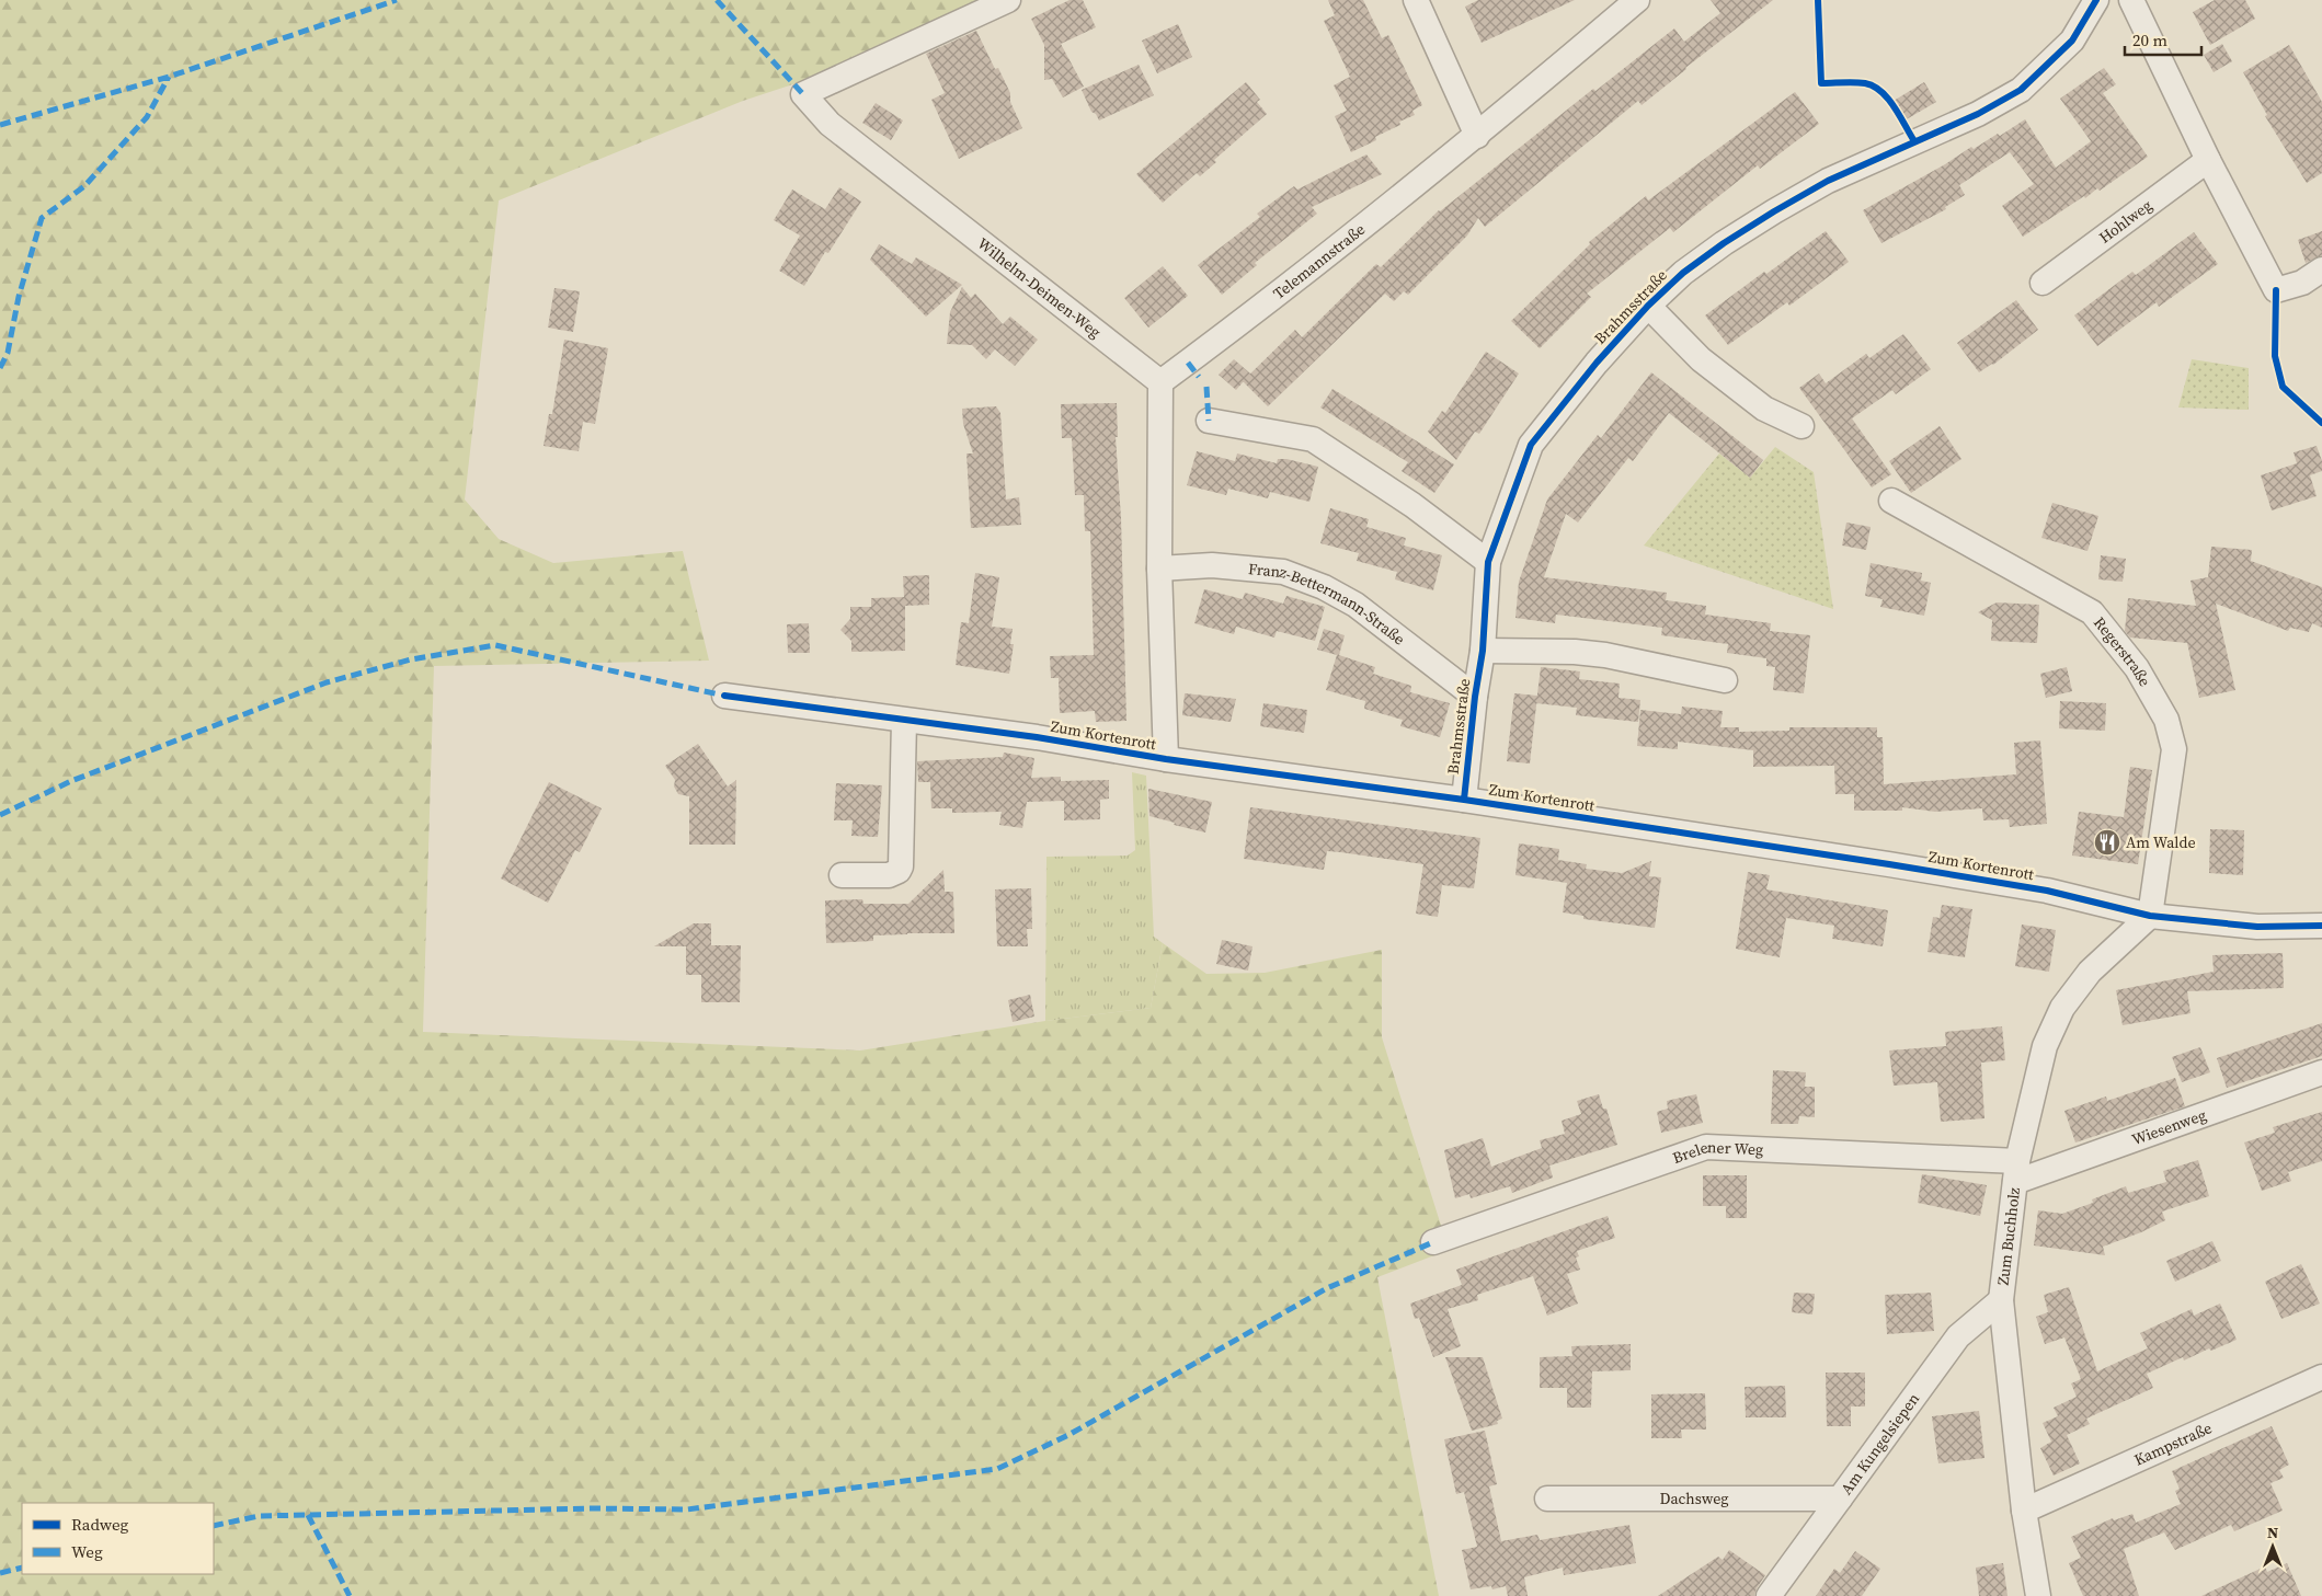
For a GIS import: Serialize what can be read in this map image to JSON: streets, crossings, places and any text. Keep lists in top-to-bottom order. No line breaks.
{"streets":{"street":["Hohlweg","Telemannstraße","Wilhelm-Deimen-Weg","Brahmsstraße","Franz-Bettermann-Straße","Regerstraße","Zum Kortenrott","Wiesenweg","Brelener Weg","Zum Buchholz","Am Kungelsiepen","Kampstraße","Dachsweg"]},"crossings":[["Telemannstraße","Wilhelm-Deimen-Weg"],["Brahmsstraße","Franz-Bettermann-Straße"],["Brahmsstraße","Zum Kortenrott"],["Regerstraße","Zum Kortenrott"],["Regerstraße","Zum Buchholz"],["Zum Kortenrott","Zum Buchholz"],["Wiesenweg","Brelener Weg"],["Wiesenweg","Zum Buchholz"],["Brelener Weg","Zum Buchholz"],["Zum Buchholz","Am Kungelsiepen"],["Zum Buchholz","Kampstraße"],["Am Kungelsiepen","Dachsweg"]],"places":{"restaurant":["Am Walde"]},"legend":["Radweg","Weg"],"scale_bar":"20 m","north":"top"}
